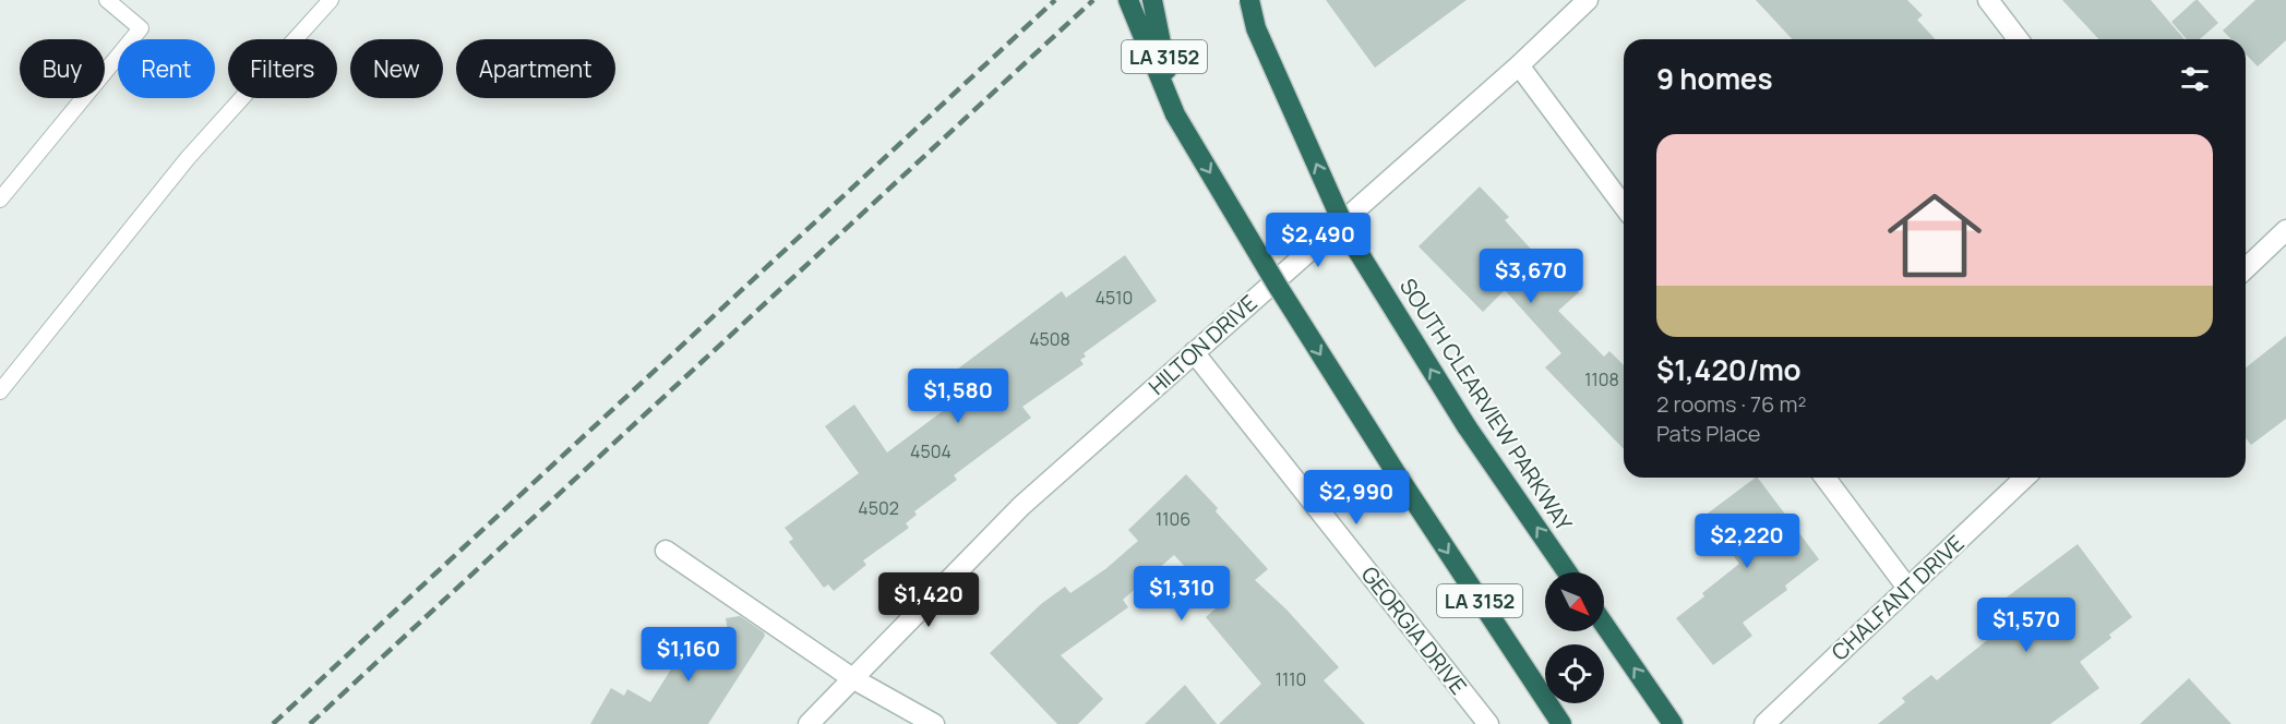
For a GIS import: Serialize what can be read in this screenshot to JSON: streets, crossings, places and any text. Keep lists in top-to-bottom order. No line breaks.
{"streets":{"highway":["LA 3152","SOUTH CLEARVIEW PARKWAY"],"street":["HILTON DRIVE","CHALFANT DRIVE","GEORGIA DRIVE"]},"crossings":[["HILTON DRIVE","GEORGIA DRIVE"]],"house_numbers":["4510","4508","1108","4504","4502","1106","1110"],"north":"bottom right","page":{"chip":["Buy","Rent","Filters","New","Apartment"],"heading":"9 homes","list":[{"name":"$1,420/mo","note":"2 rooms · 76 m² · Pats Place"}],"price":["$2,490","$3,670","$1,580","$2,990","$2,220","$1,310","$1,420","$1,570","$1,160"]}}
